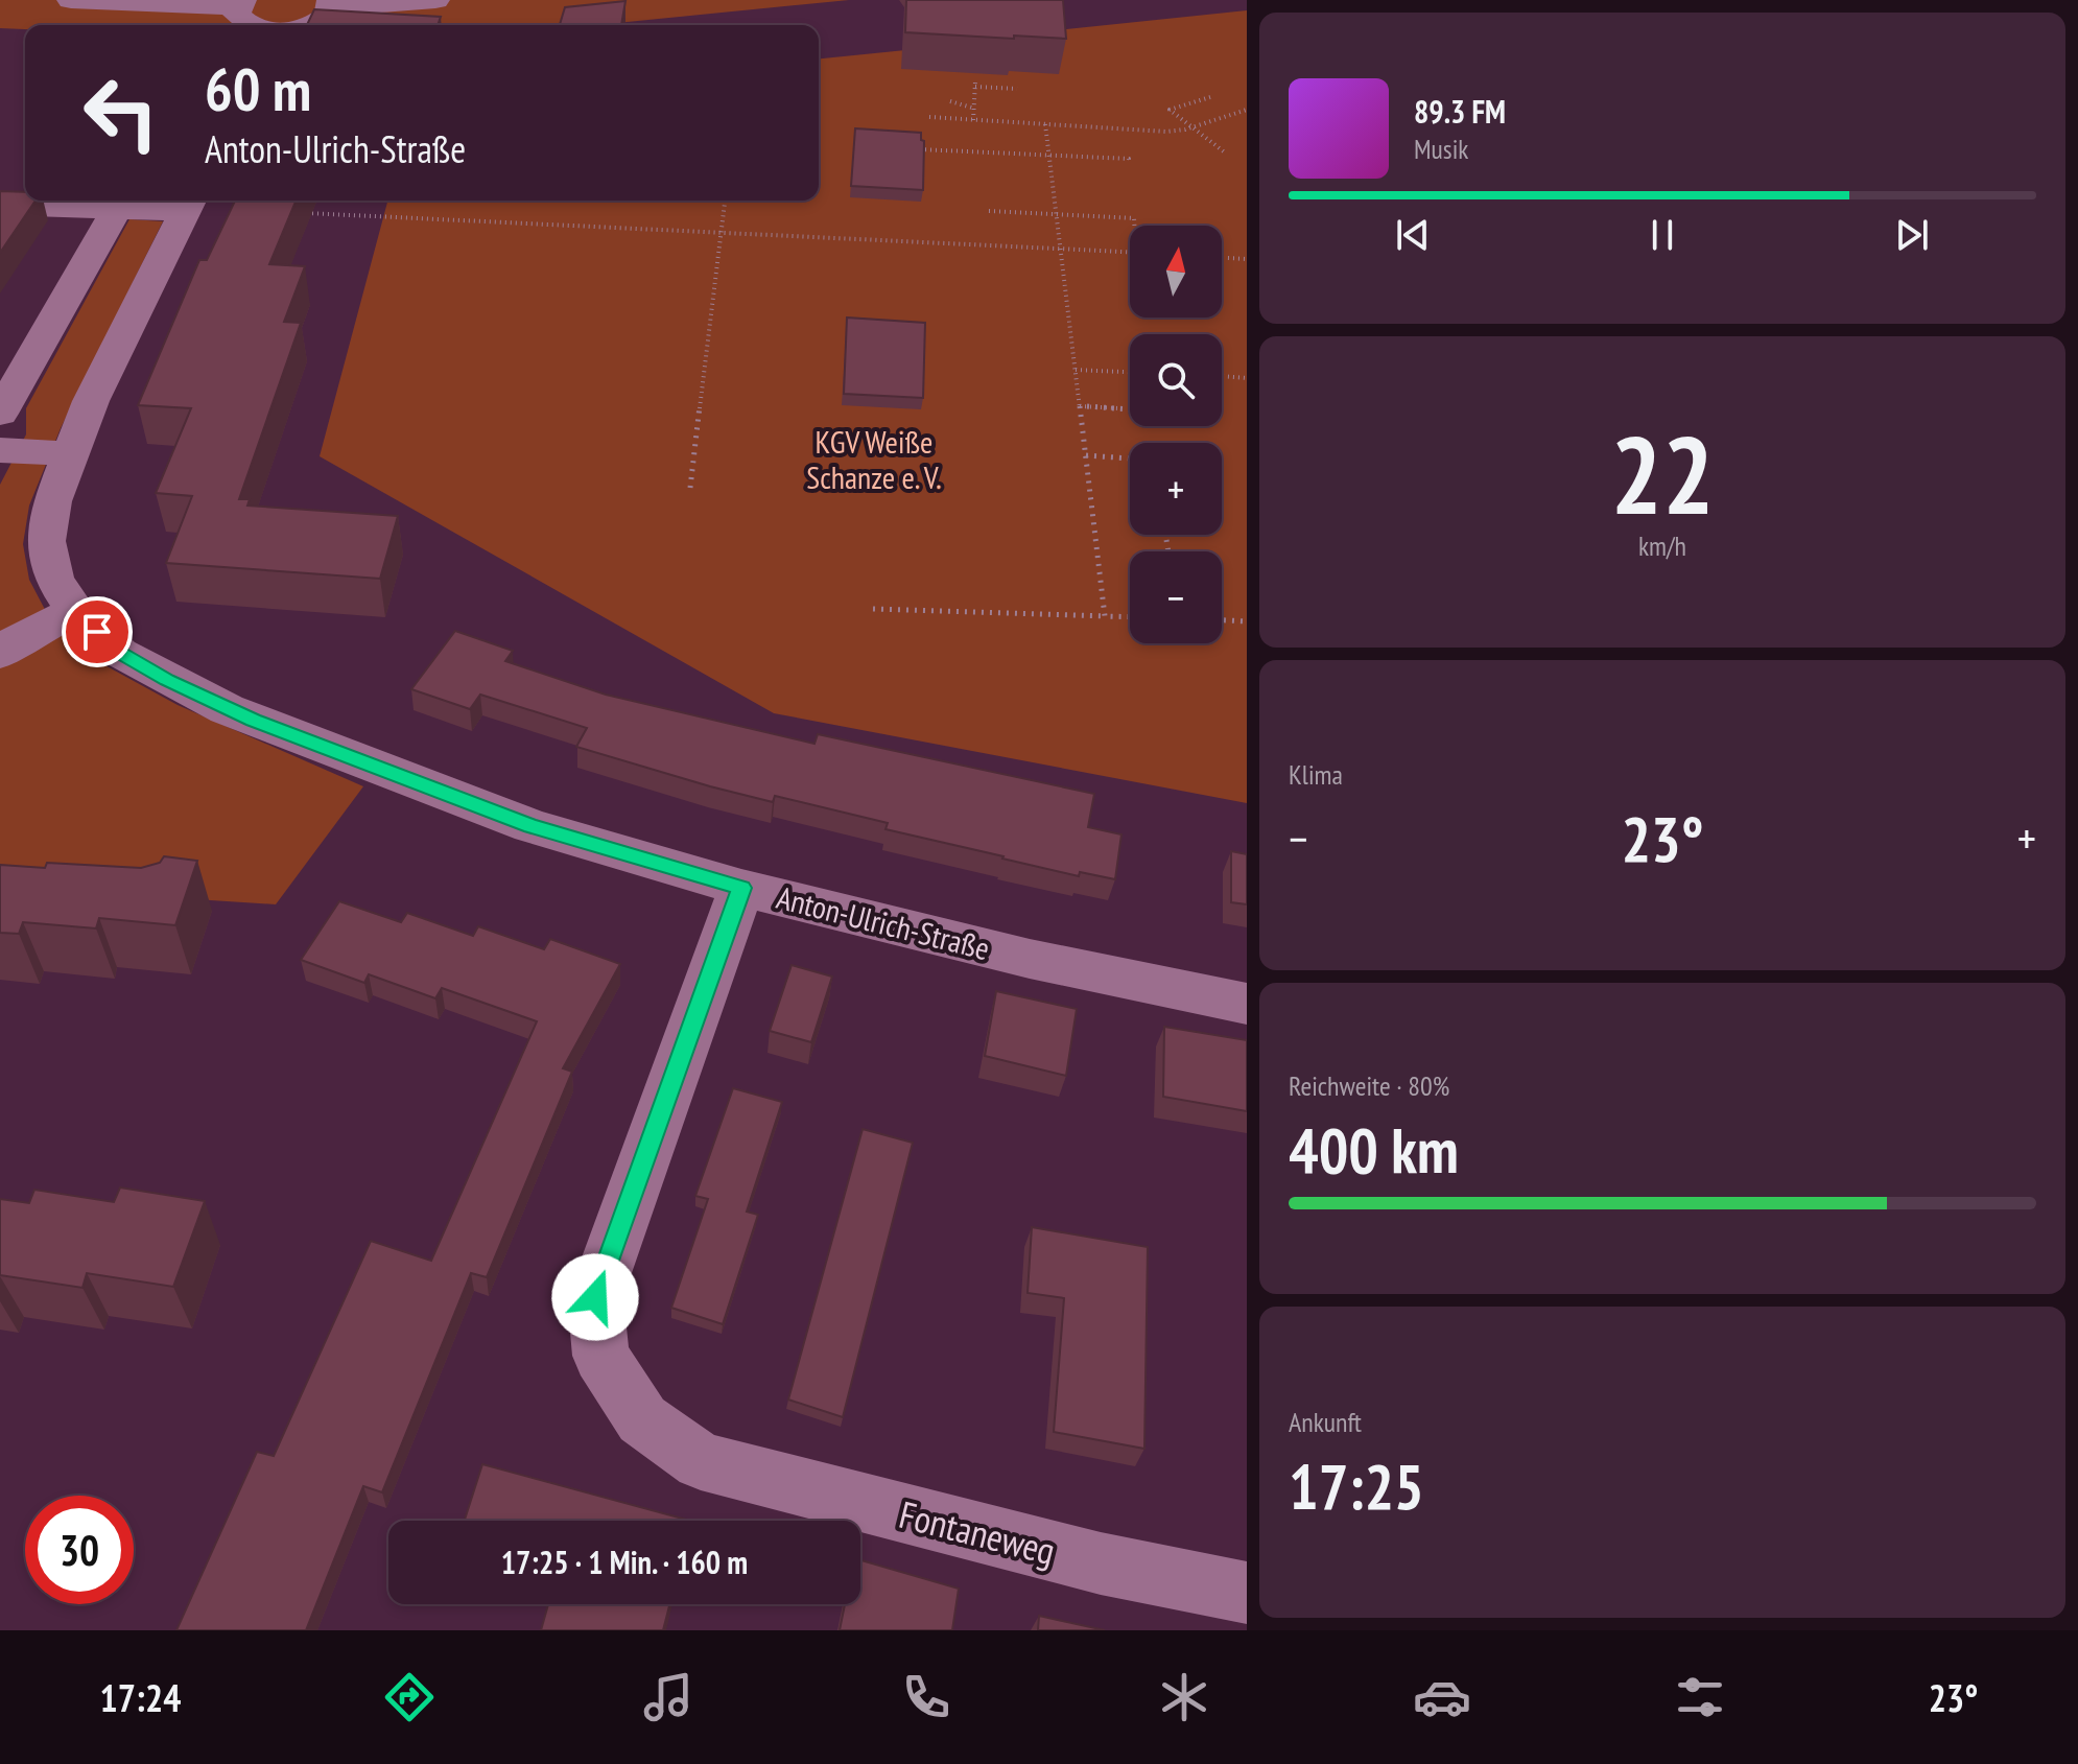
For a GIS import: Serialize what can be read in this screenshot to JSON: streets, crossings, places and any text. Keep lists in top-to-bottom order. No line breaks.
{"streets":{"street":["Anton-Ulrich-Straße","Fontaneweg"]},"crossings":[["Anton-Ulrich-Straße","Fontaneweg"]],"parks":["KGV Weiße Schanze e. V."],"north":"top","page":{"turn":["60 m","Anton-Ulrich-Straße"],"song":["89.3 FM","Musik"],"map_buttons":["+","−"],"tile":[["22","km/h"],"Klima",["Reichweite · 80%","400 km"],["Ankunft","17:25"]],"heat":["−","23°","+"],"limit":"30","trip":"17:25 · 1 Min. · 160 m","tabs":["17:24","23°"]}}
